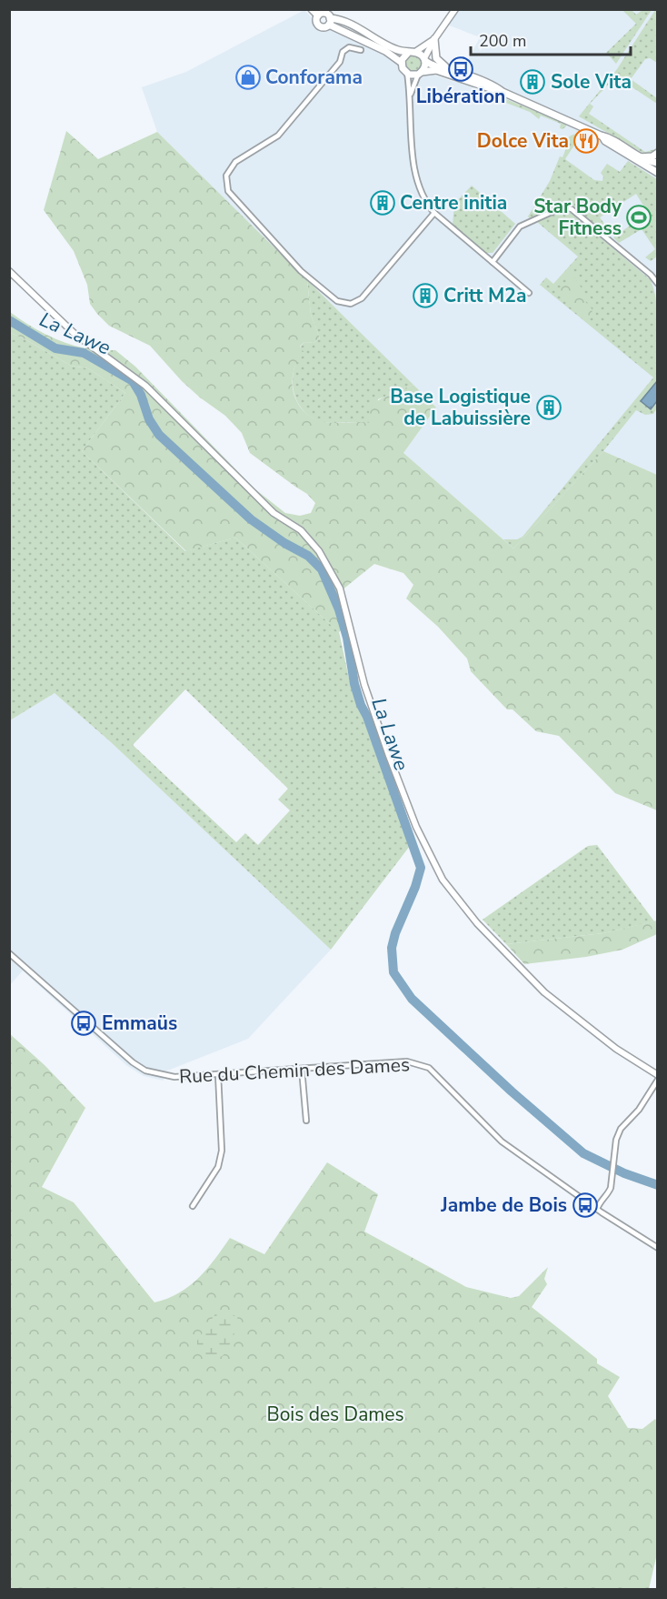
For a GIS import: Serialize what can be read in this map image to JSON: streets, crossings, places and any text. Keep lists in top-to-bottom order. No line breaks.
{"streets":{"street":["Rue du Chemin des Dames"]},"water":["La Lawe"],"parks":["Bois des Dames"],"places":{"bus stop":["Libération","Emmaüs","Jambe de Bois"],"shop":["Conforama"],"building":["Sole Vita","Centre initia","Critt M2a","Base Logistique de Labuissière"],"restaurant":["Dolce Vita"],"sports":["Star Body Fitness"]},"scale_bar":"200 m"}
